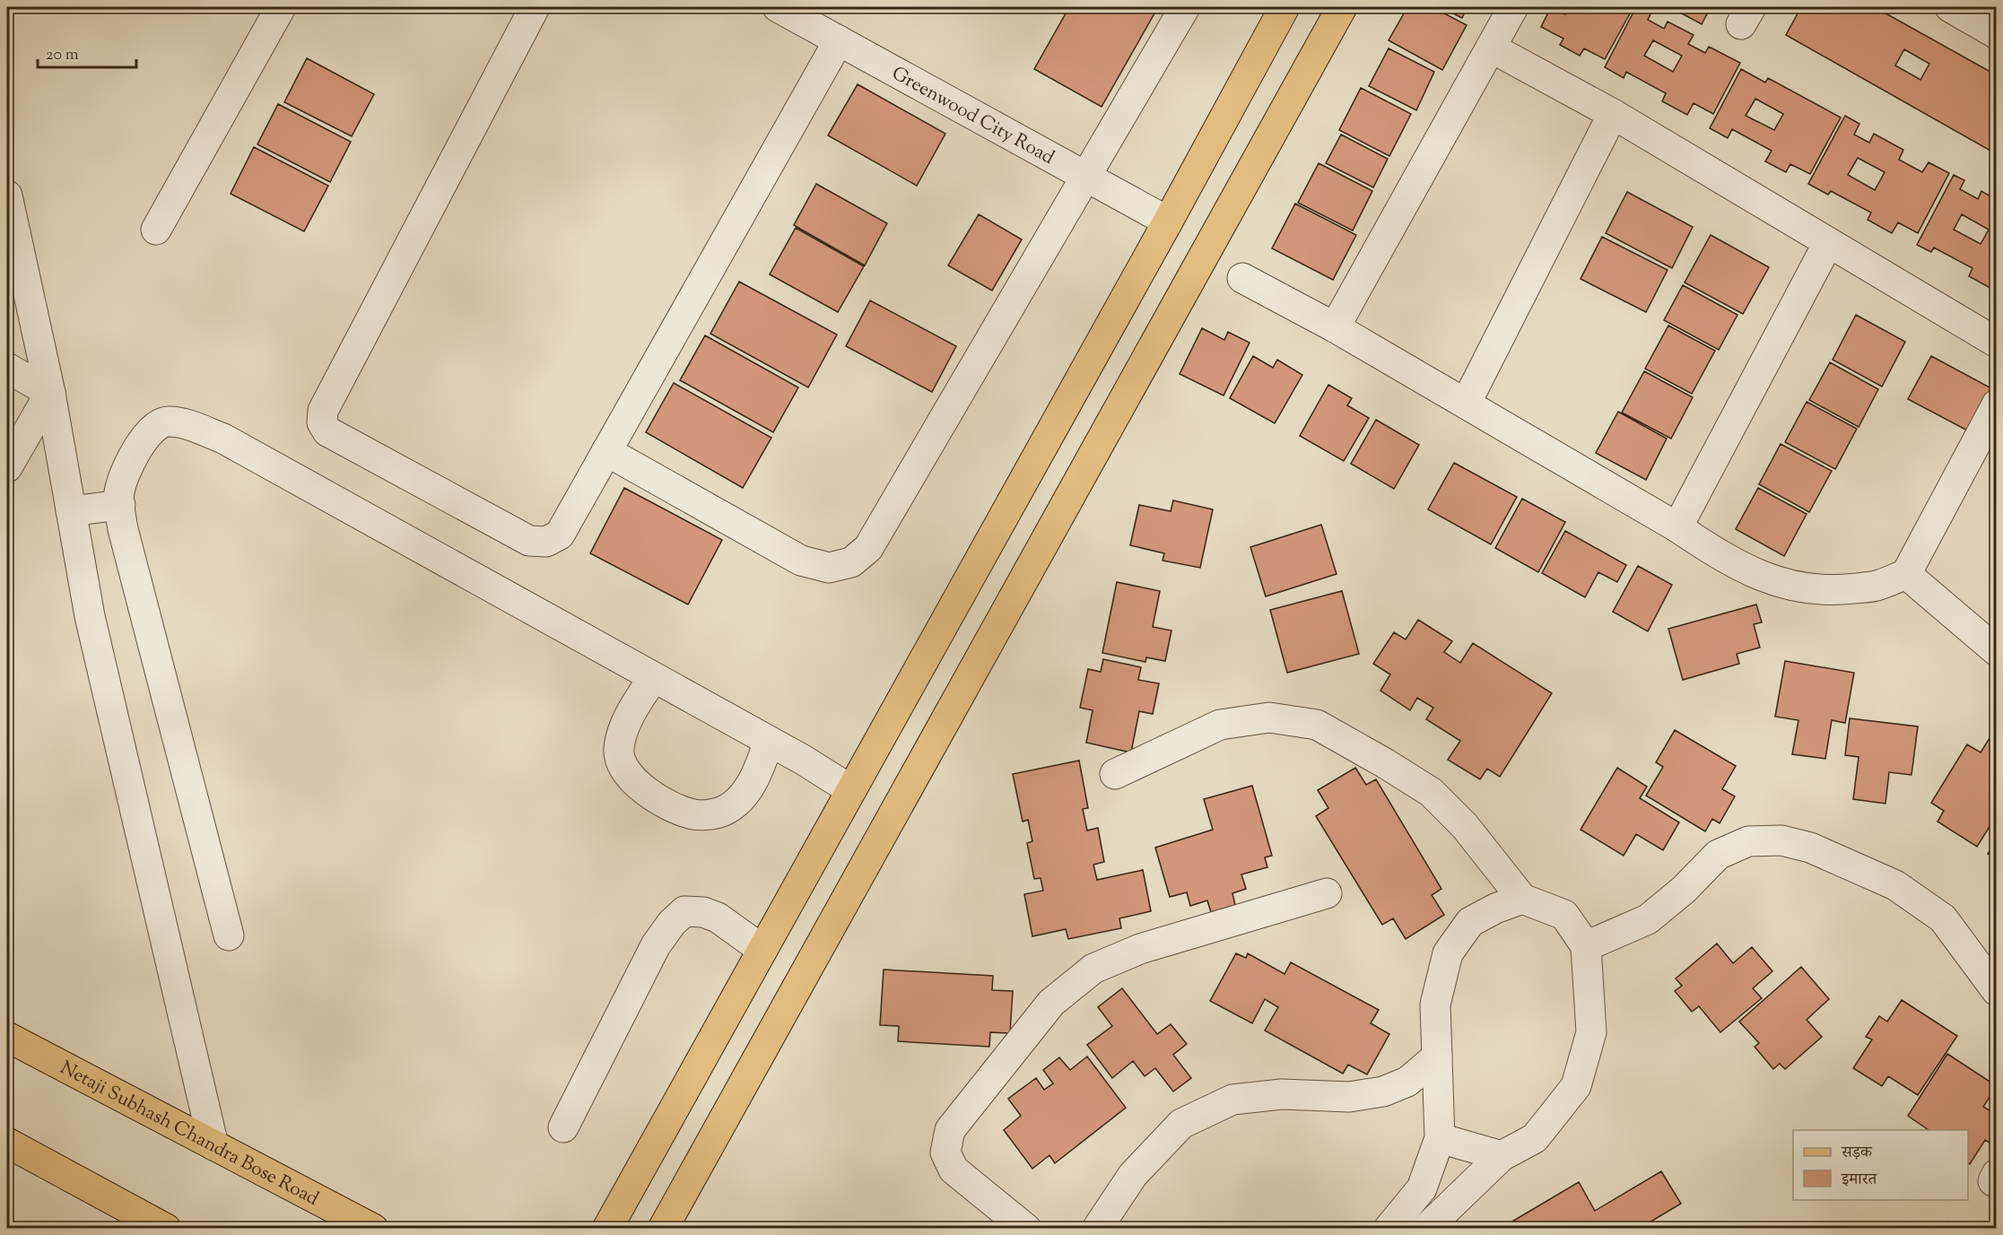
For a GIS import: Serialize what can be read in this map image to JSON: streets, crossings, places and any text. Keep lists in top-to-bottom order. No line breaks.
{"streets":{"main road":["Netaji Subhash Chandra Bose Road"],"street":["Greenwood City Road"]},"legend":["सड़क","इमारत"],"scale_bar":"20 m"}
